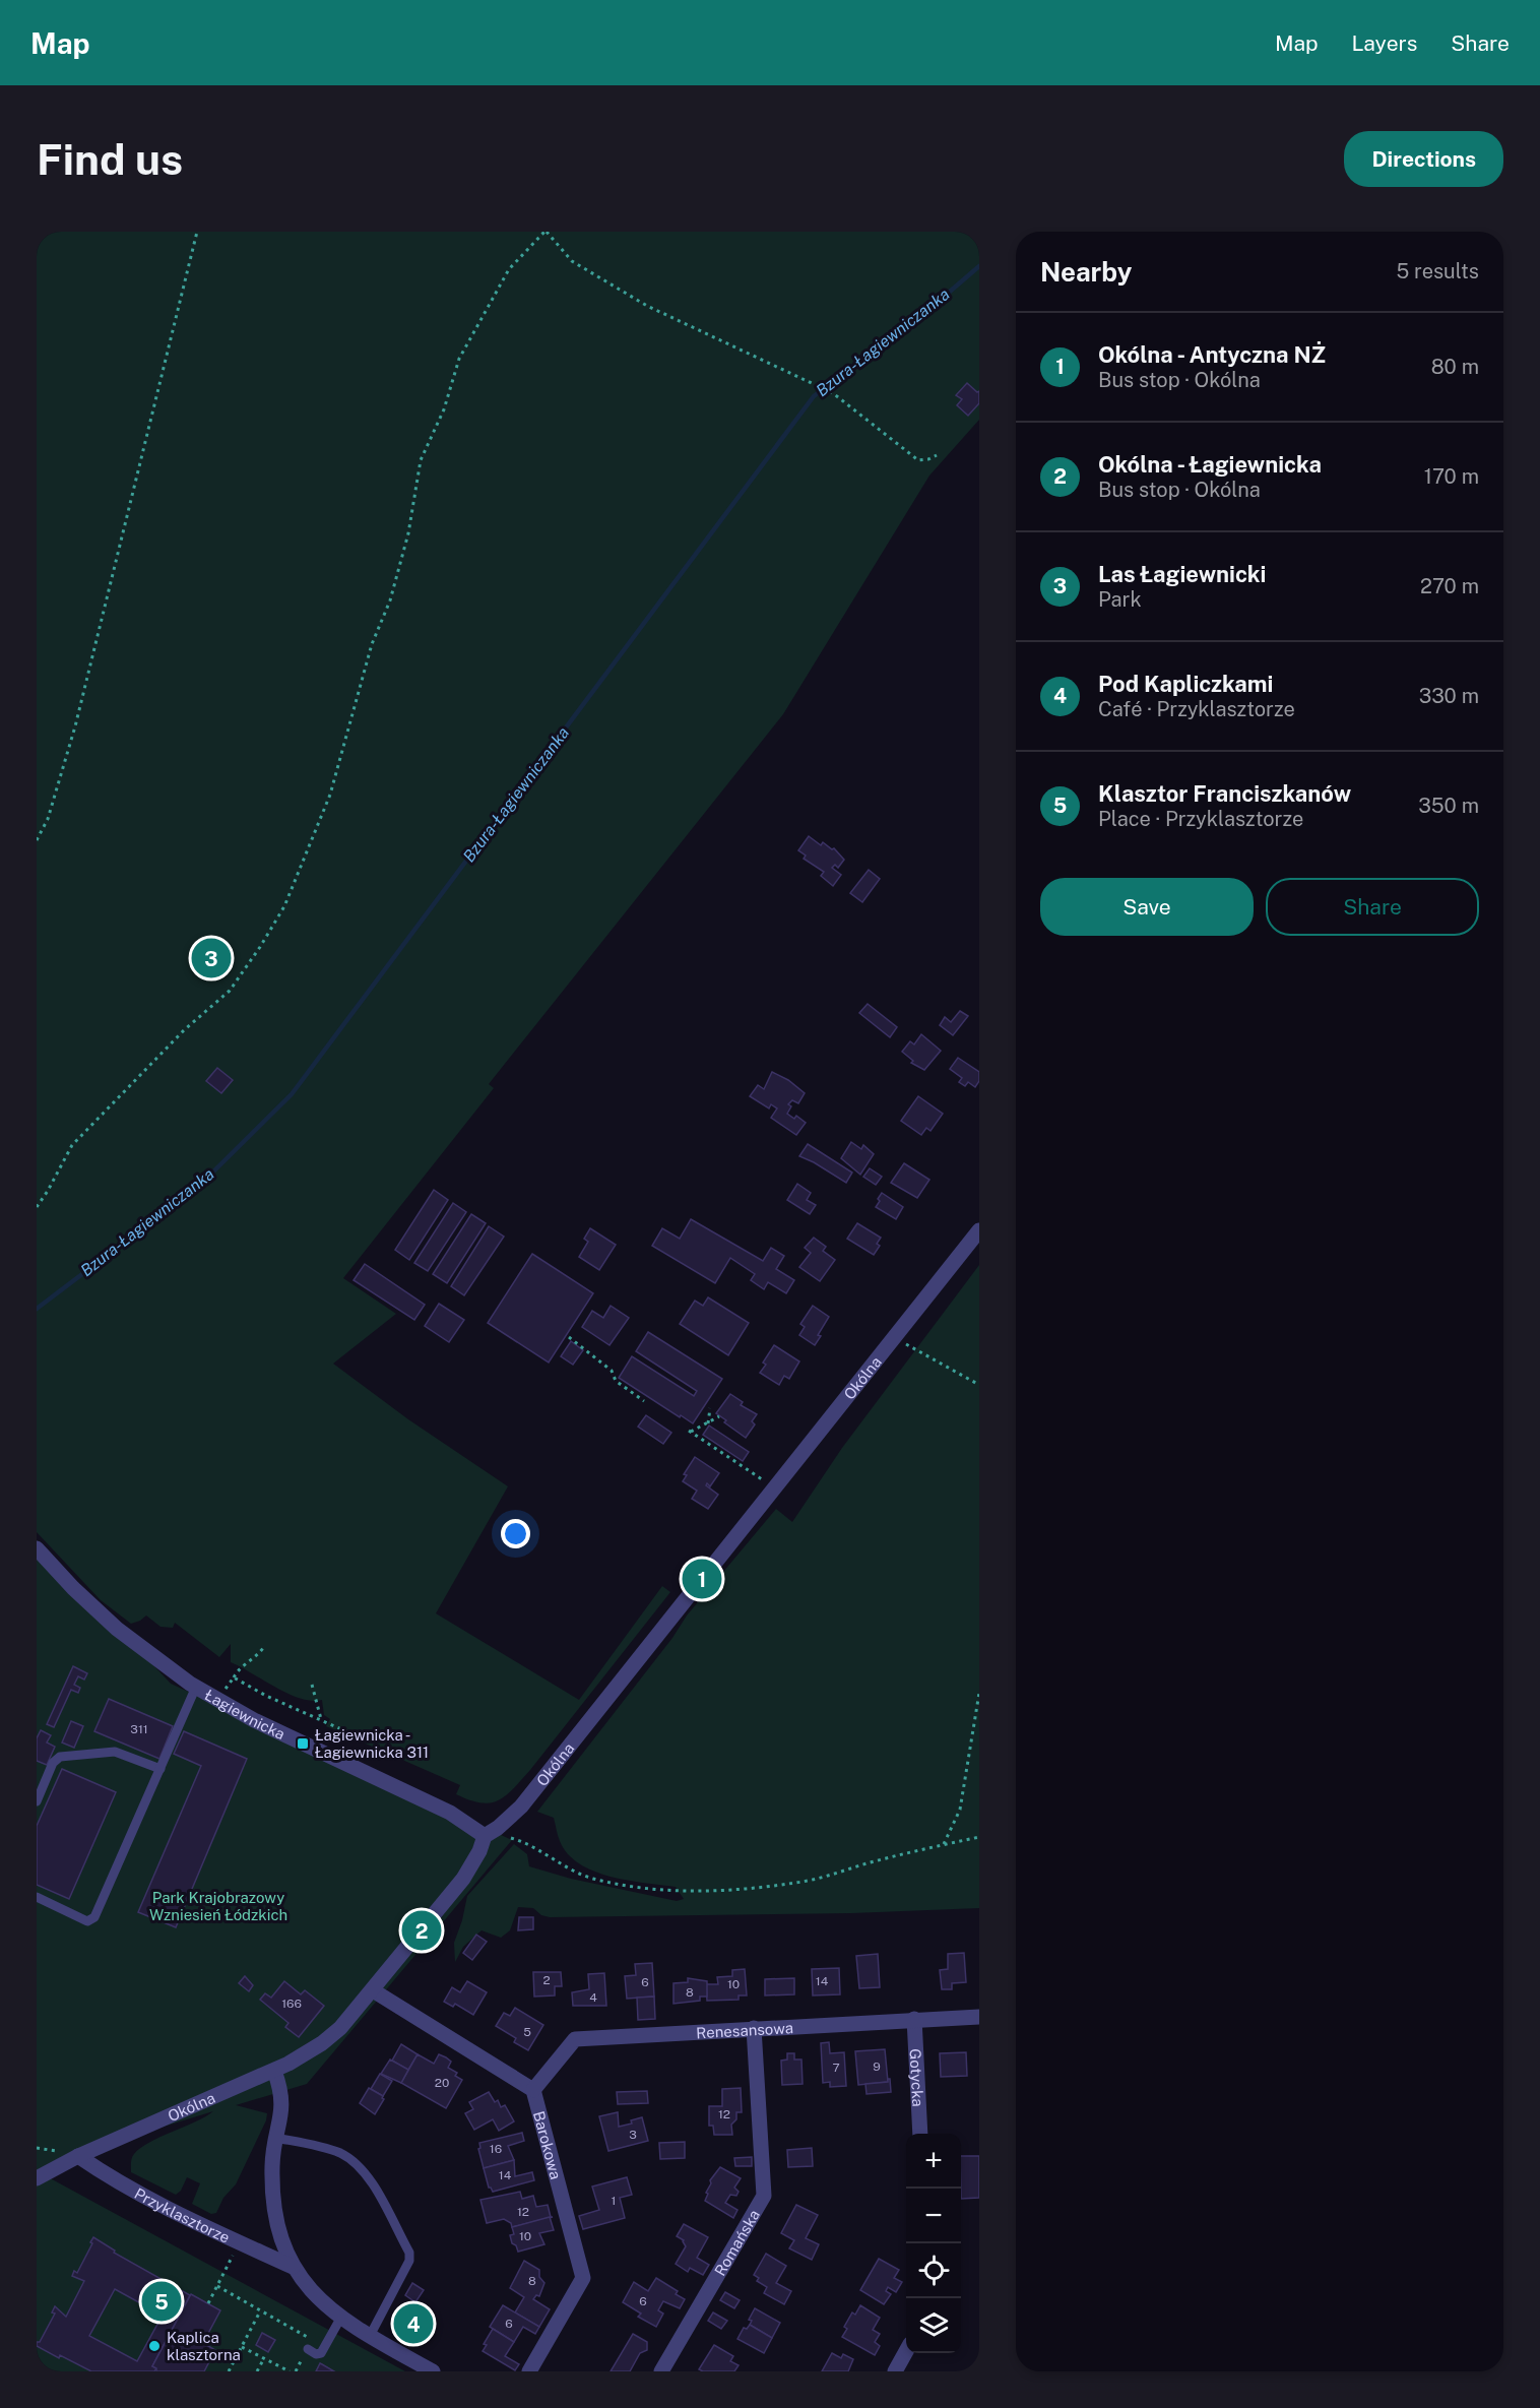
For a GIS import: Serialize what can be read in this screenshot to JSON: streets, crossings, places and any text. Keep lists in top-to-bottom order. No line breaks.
{"streets":{"street":["Okólna","Łagiewnicka","Renesansowa","Gotycka","Barokowa","Przyklasztorze","Romańska"]},"crossings":[["Okólna","Łagiewnicka"],["Okólna","Barokowa"],["Okólna","Przyklasztorze"],["Renesansowa","Gotycka"],["Renesansowa","Barokowa"],["Renesansowa","Romańska"]],"water":["Bzura-Łagiewniczanka"],"parks":["Park Krajobrazowy Wzniesień Łódzkich"],"places":{"transit":["Łagiewnicka - Łagiewnicka 311"],"other":["Kaplica klasztorna"]},"house_numbers":["311","2","14","6","10","8","4","166","5","9","7","20","12","3","16","14","1","12","10","8","6","6"],"page":{"header":"Map","nav":["Map","Layers","Share"],"buttons":["Directions",["Save","Share"]],"title":"Find us","heading":["Nearby","5 results"],"list":[{"mark":"1","name":"Okólna - Antyczna NŻ","note":"Bus stop · Okólna","value":"80 m"},{"mark":"2","name":"Okólna - Łagiewnicka","note":"Bus stop · Okólna","value":"170 m"},{"mark":"3","name":"Las Łagiewnicki","note":"Park","value":"270 m"},{"mark":"4","name":"Pod Kapliczkami","note":"Café · Przyklasztorze","value":"330 m"},{"mark":"5","name":"Klasztor Franciszkanów","note":"Place · Przyklasztorze","value":"350 m"}],"pins":["3","1","2","5","4"],"map_buttons":["+","−"]}}
